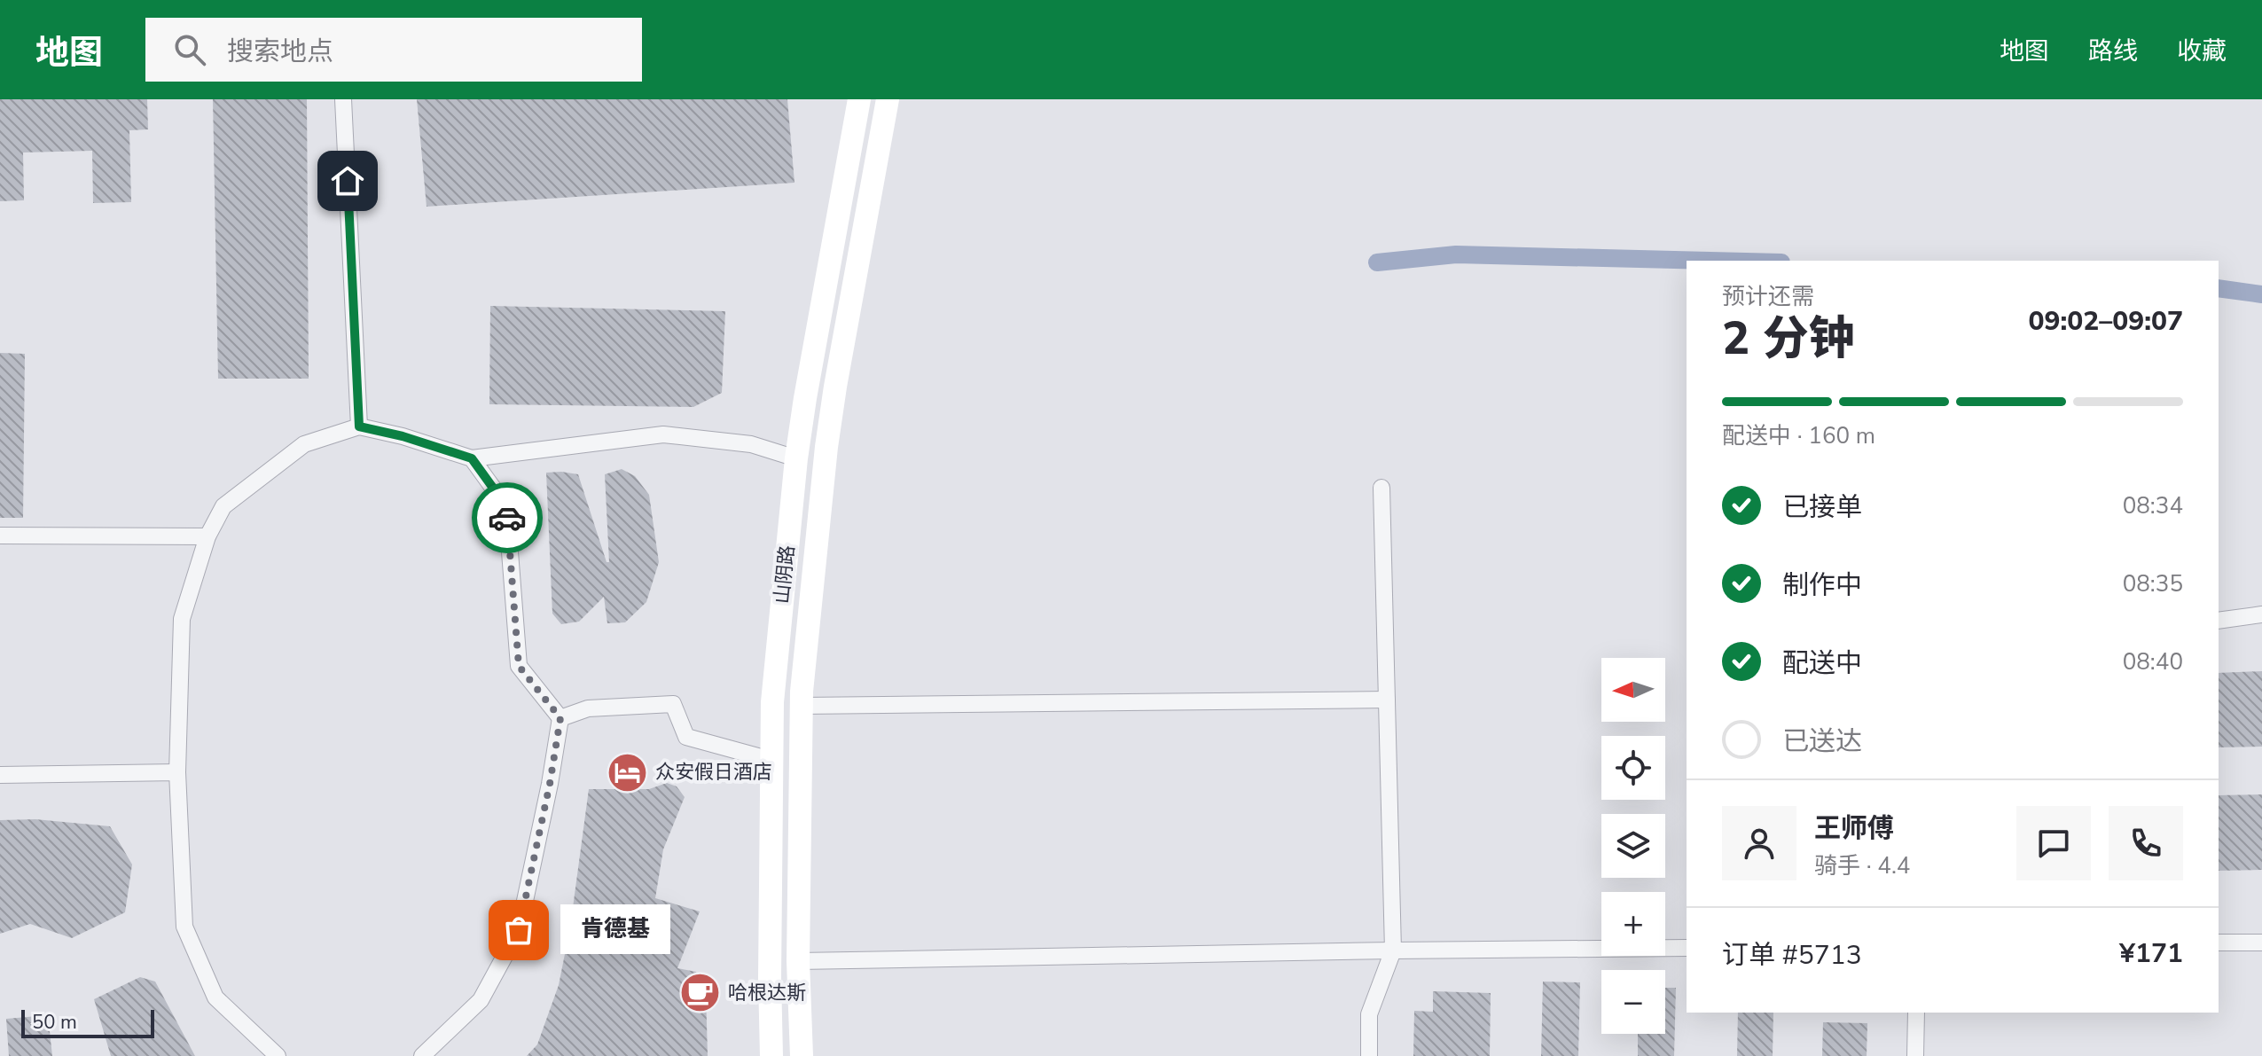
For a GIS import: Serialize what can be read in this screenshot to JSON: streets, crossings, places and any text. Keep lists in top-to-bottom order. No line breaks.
{"streets":{"main road":["山阴路"]},"places":{"hotel":["众安假日酒店"],"other":["肯德基"],"cafe":["哈根达斯"]},"scale_bar":"50 m","north":"left","page":{"header":"地图","search":"搜索地点","nav":["地图","路线","收藏"],"heading":["2 分钟","预计还需","09:02–09:07"],"panel":["王师傅","骑手 · 4.4","订单 #5713","¥171"],"bar":"配送中 · 160 m","list":[["已接单","08:34"],["制作中","08:35"],["配送中","08:40"],"已送达"],"map_buttons":["+","−"],"bubble":"肯德基","scale":"50 m"}}
